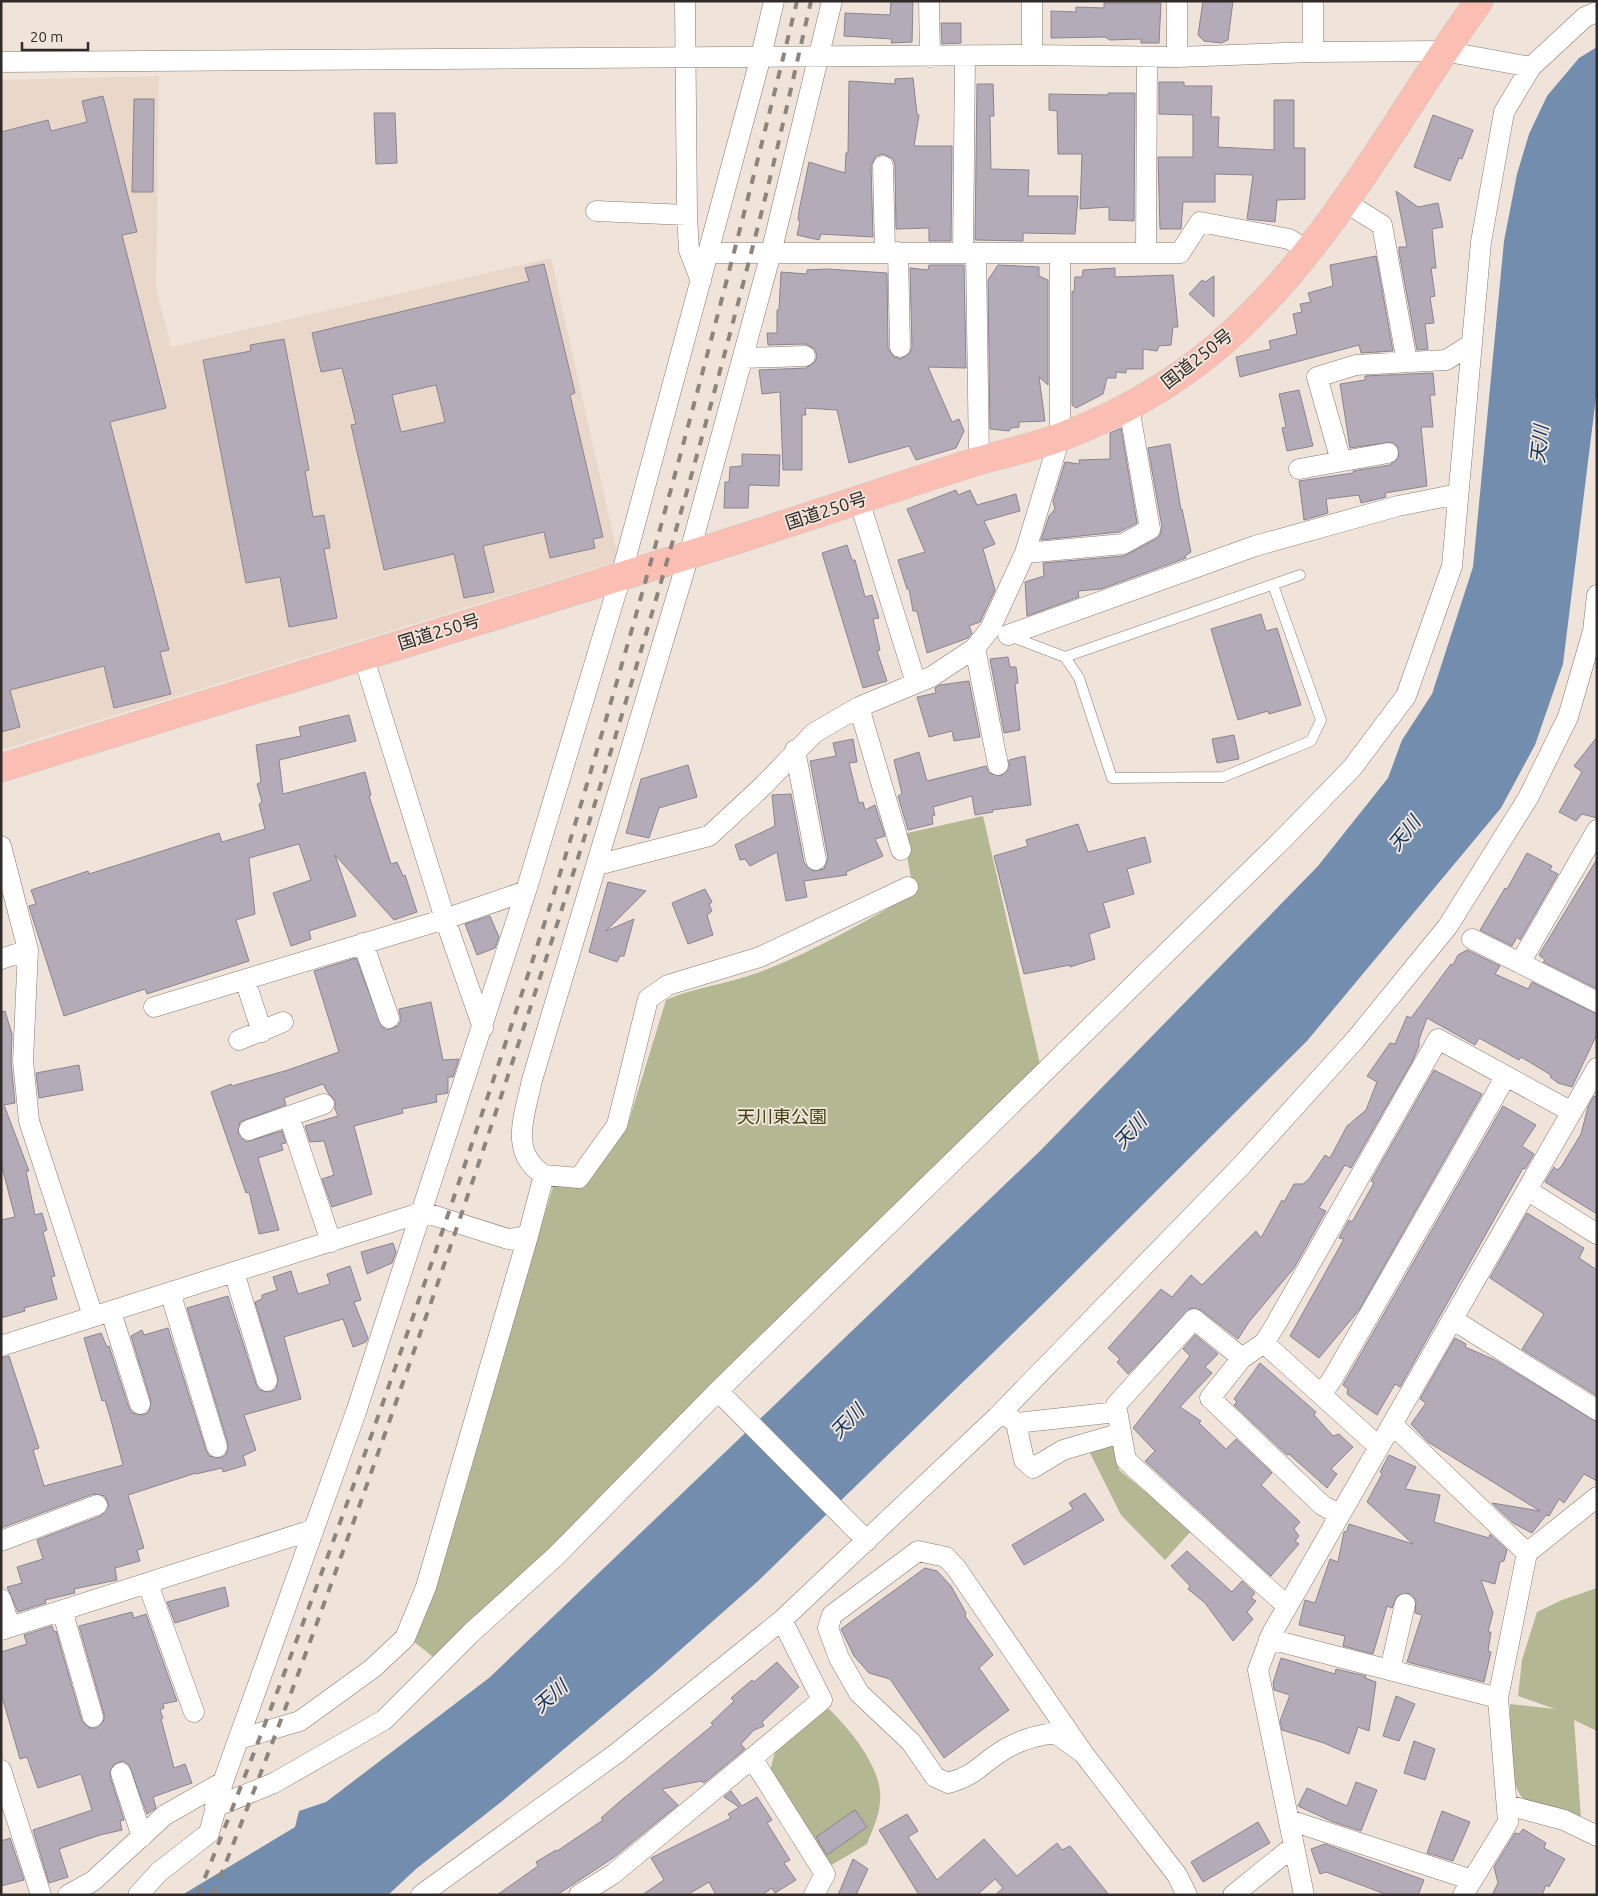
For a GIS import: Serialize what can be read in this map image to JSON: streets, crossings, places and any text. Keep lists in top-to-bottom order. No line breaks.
{"streets":{"highway":["国道250号"]},"water":["天川"],"parks":["天川東公園"],"scale_bar":"20 m"}
